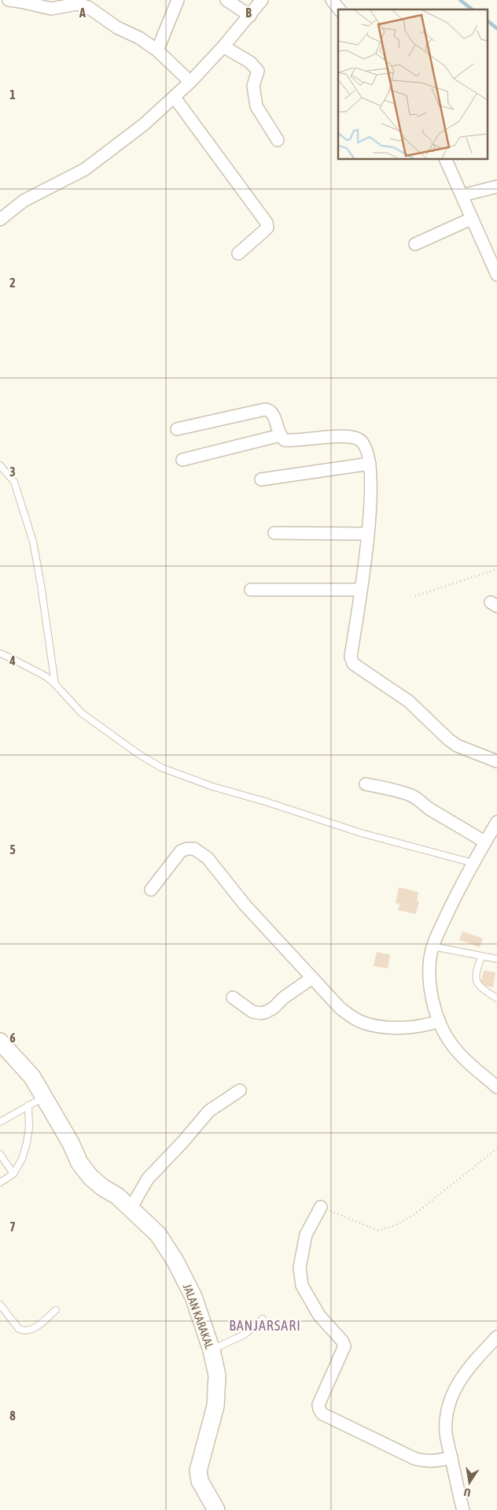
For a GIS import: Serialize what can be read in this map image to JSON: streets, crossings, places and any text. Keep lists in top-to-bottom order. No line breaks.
{"streets":{"main road":["JALAN KARAKAL"]},"districts":["BANJARSARI"],"north":"bottom","grid":{"columns":["A","B"],"rows":["1","2","3","4","5","6","7","8"]}}
